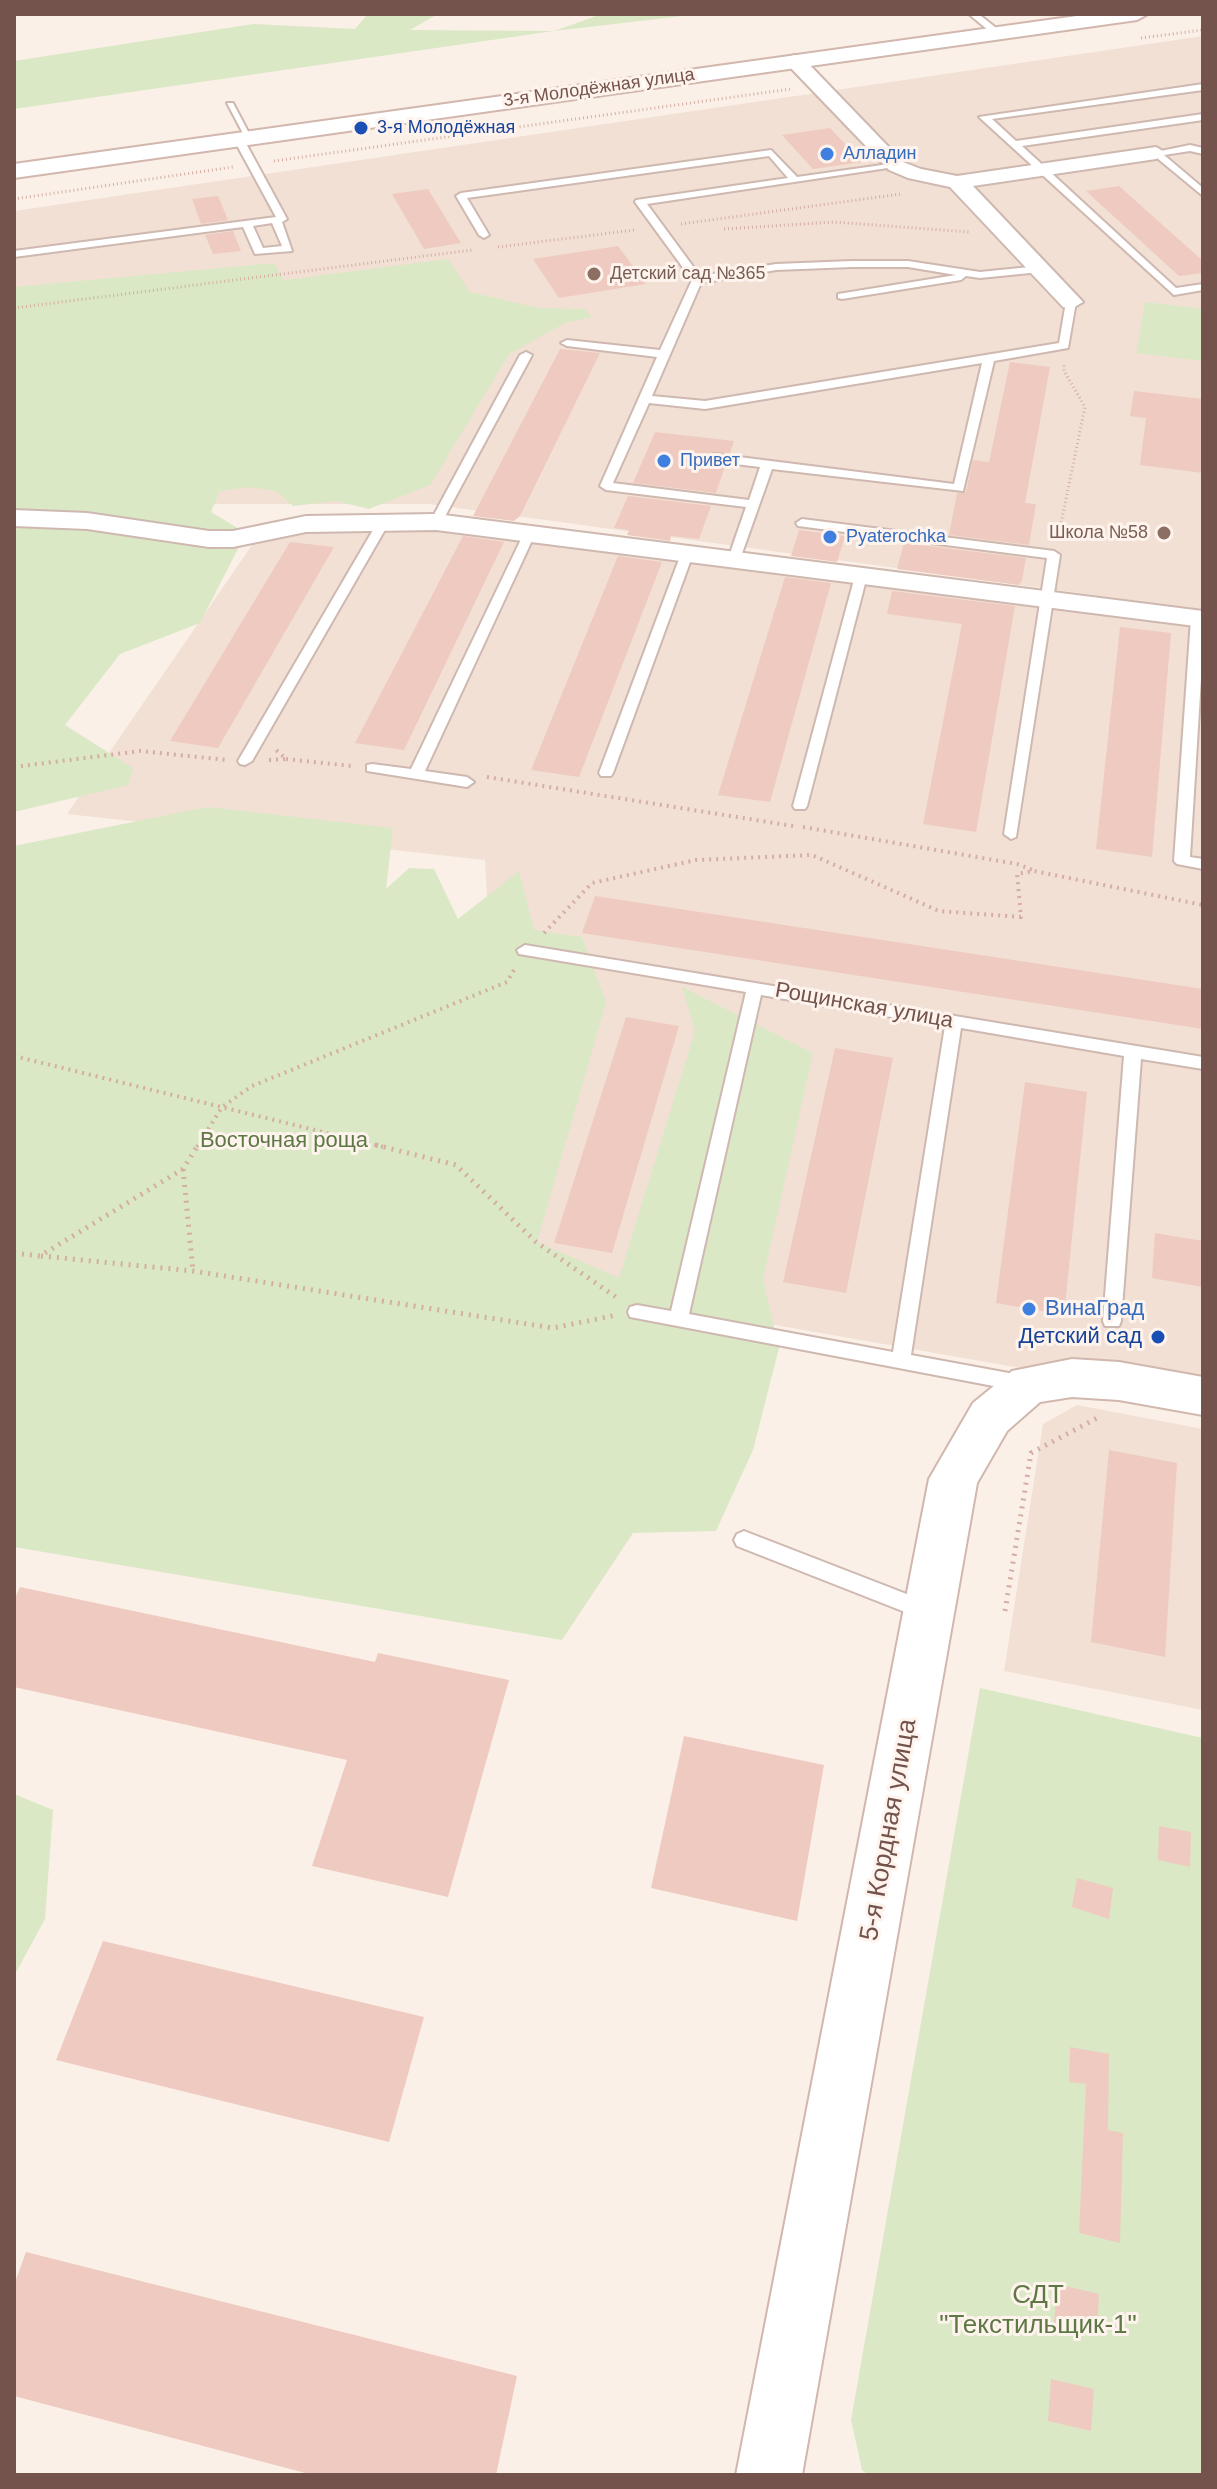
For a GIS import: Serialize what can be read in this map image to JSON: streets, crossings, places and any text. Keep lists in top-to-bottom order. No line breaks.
{"streets":{"main road":["3-я Молодёжная улица","5-я Кордная улица"],"lane":["Рощинская улица"]},"parks":["Восточная роща","СДТ \"Текстильщик-1\""],"places":["3-я Молодёжная","Алладин","Детский сад №365","Привет","Школа №58","Pyaterochka","ВинаГрад","Детский сад"]}
